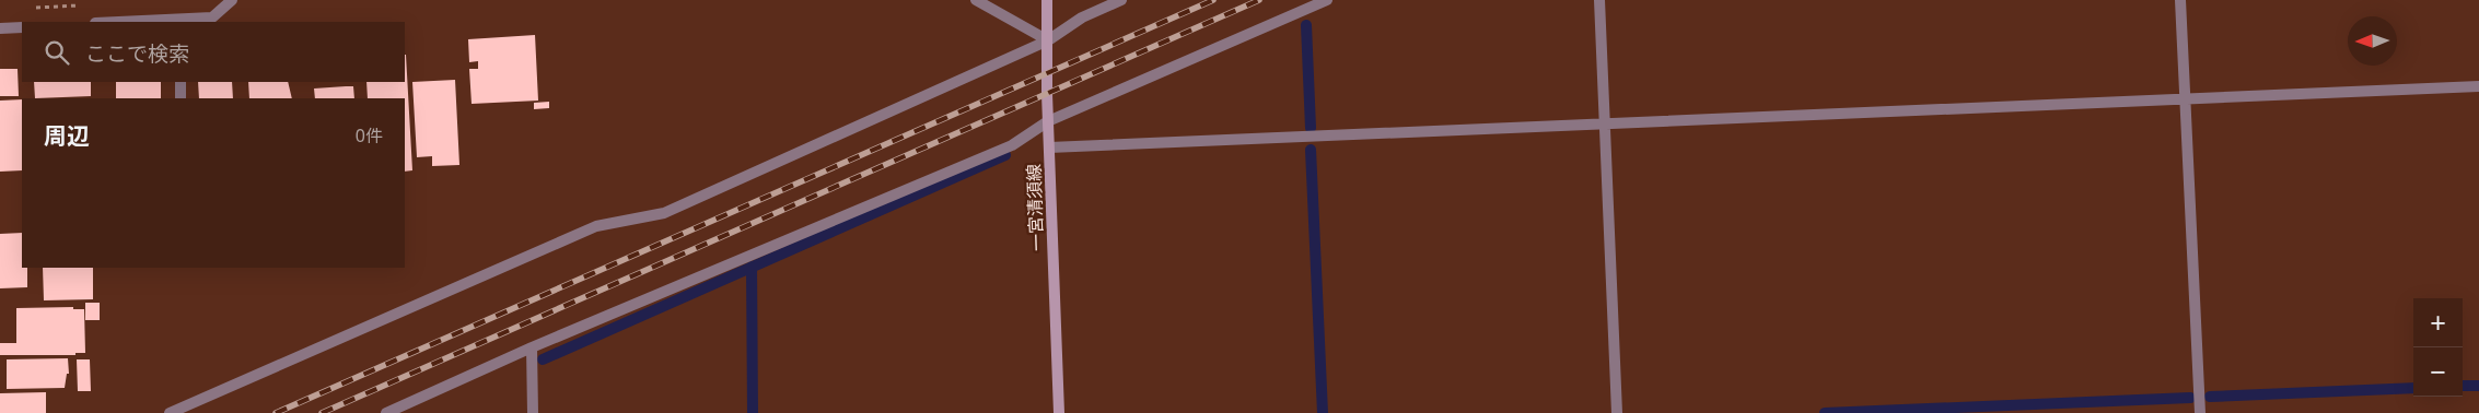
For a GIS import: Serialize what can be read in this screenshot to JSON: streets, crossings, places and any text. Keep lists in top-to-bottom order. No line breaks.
{"streets":{"main road":["一宮清須線"]},"north":"left","page":{"search":"ここで検索","heading":["周辺","0件"],"map_buttons":["+","−"]}}
